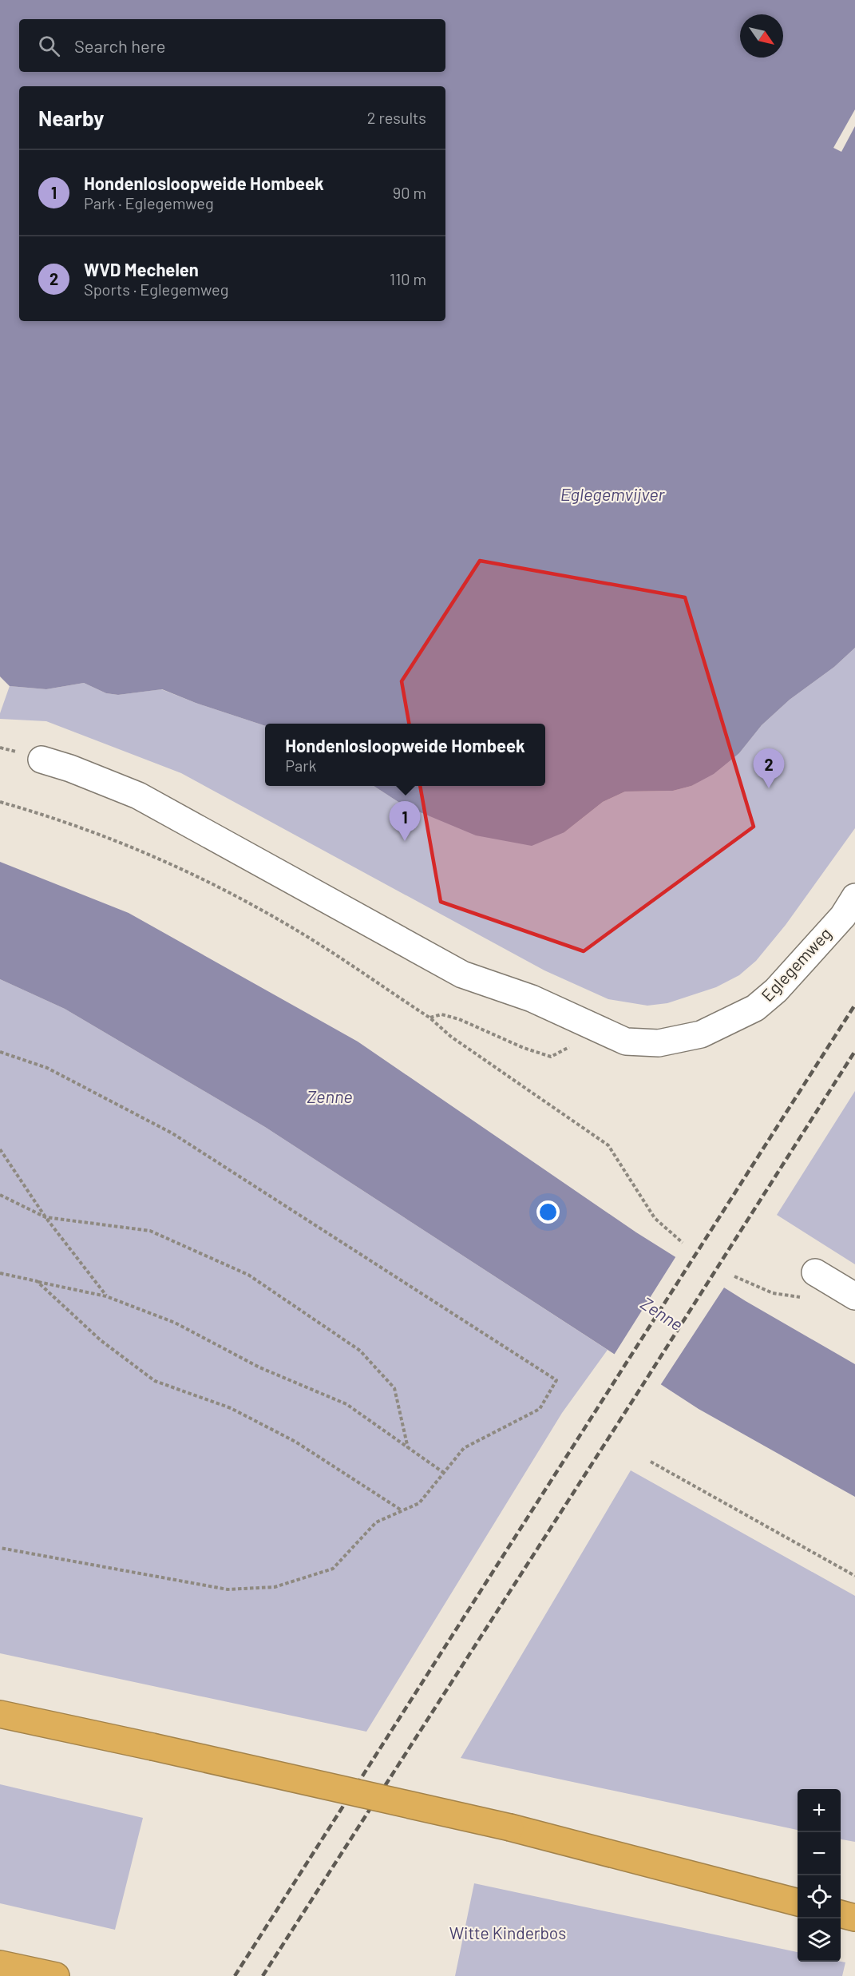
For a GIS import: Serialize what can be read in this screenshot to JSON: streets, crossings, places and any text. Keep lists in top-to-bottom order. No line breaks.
{"streets":{"street":["Eglegemweg"]},"water":["Eglegemvijver","Zenne"],"parks":["Witte Kinderbos"],"north":"bottom right","page":{"search":"Search here","heading":["Nearby","2 results"],"list":[{"mark":"1","name":"Hondenlosloopweide Hombeek","note":"Park · Eglegemweg","value":"90 m"},{"mark":"2","name":"WVD Mechelen","note":"Sports · Eglegemweg","value":"110 m"}],"popup":["Hondenlosloopweide Hombeek","Park"],"pins":["2","1"],"map_buttons":["+","−"]}}
